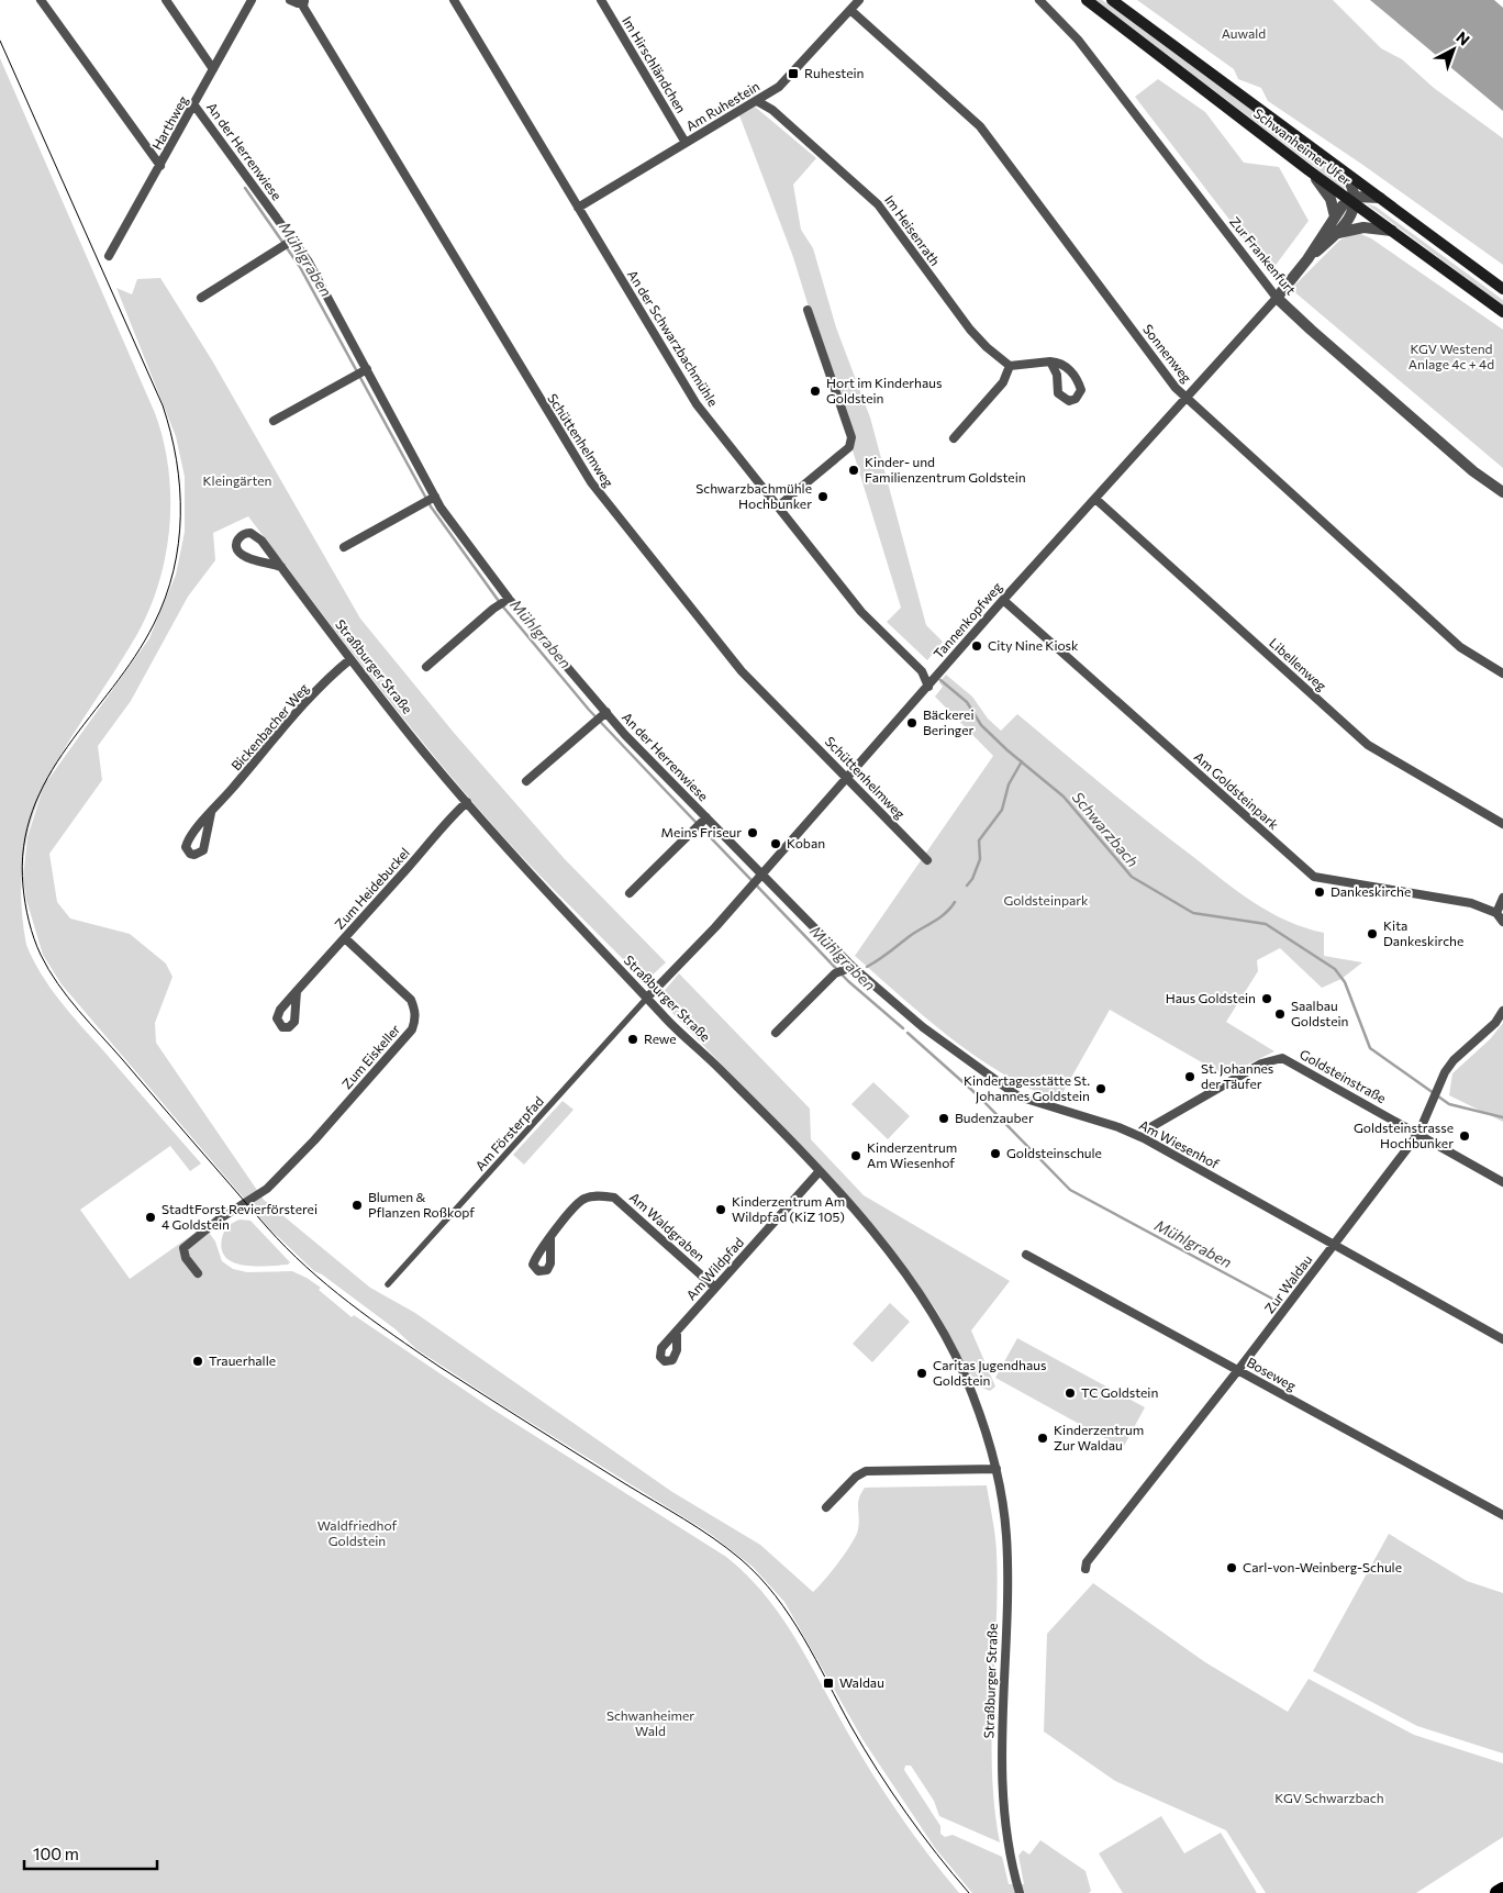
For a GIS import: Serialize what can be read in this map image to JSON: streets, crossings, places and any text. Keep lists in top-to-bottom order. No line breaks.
{"streets":{"main road":["Schwanheimer Ufer"],"street":["Im Hirschländchen","Am Ruhestein","Harthweg","An der Herrenwiese","Im Heisenrath","Zur Frankenfurt","An der Schwarzbachmühle","Sonnenweg","Schüttenhelmweg","Tannenkopfweg","Libellenweg","Straßburger Straße","Bickenbacher Weg","Am Goldsteinpark","Zum Heidebuckel","Zum Eiskeller","Goldsteinstraße","Am Försterpfad","Am Wiesenhof","Am Waldgraben","Am Wildpfad","Zur Waldau","Boseweg"]},"crossings":[["Im Hirschländchen","Am Ruhestein"],["Am Ruhestein","Im Heisenrath"],["Am Ruhestein","An der Schwarzbachmühle"],["Am Ruhestein","Sonnenweg"],["Harthweg","An der Herrenwiese"],["Schwanheimer Ufer","Tannenkopfweg"],["An der Herrenwiese","Tannenkopfweg"],["An der Herrenwiese","Am Wiesenhof"],["Zur Frankenfurt","Tannenkopfweg"],["An der Schwarzbachmühle","Tannenkopfweg"],["Sonnenweg","Tannenkopfweg"],["Schüttenhelmweg","Tannenkopfweg"],["Tannenkopfweg","Libellenweg"],["Tannenkopfweg","Straßburger Straße"],["Tannenkopfweg","Am Goldsteinpark"],["Tannenkopfweg","Am Försterpfad"],["Tannenkopfweg","Am Wiesenhof"],["Straßburger Straße","Bickenbacher Weg"],["Straßburger Straße","Zum Heidebuckel"],["Straßburger Straße","Am Försterpfad"],["Straßburger Straße","Am Wildpfad"],["Zum Heidebuckel","Zum Eiskeller"],["Goldsteinstraße","Am Wiesenhof"],["Goldsteinstraße","Zur Waldau"],["Am Wiesenhof","Zur Waldau"],["Am Waldgraben","Am Wildpfad"],["Zur Waldau","Boseweg"]],"water":["Mühlgraben","Schwarzbach"],"parks":["Auwald","KGV Westend Anlage 4c + 4d","Kleingärten","Goldsteinpark","Waldfriedhof Goldstein","Schwanheimer Wald","KGV Schwarzbach"],"places":{"transit":["Ruhestein","Waldau"],"other":["Hort im Kinderhaus Goldstein","Kinder- und Familienzentrum Goldstein","Schwarzbachmühle Hochbunker","City Nine Kiosk","Bäckerei Beringer","Meins Friseur","Koban","Dankeskirche","Kita Dankeskirche","Haus Goldstein","Saalbau Goldstein","Rewe","St. Johannes der Täufer","Kindertagesstätte St. Johannes Goldstein","Budenzauber","Goldsteinstrasse Hochbunker","Goldsteinschule","Kinderzentrum Am Wiesenhof","Blumen & Pflanzen Roßkopf","Kinderzentrum Am Wildpfad (KiZ 105)","StadtForst Revierförsterei 4 Goldstein","Trauerhalle","Caritas Jugendhaus Goldstein","TC Goldstein","Kinderzentrum Zur Waldau","Carl-von-Weinberg-Schule"]},"scale_bar":"100 m","north":"top right"}
